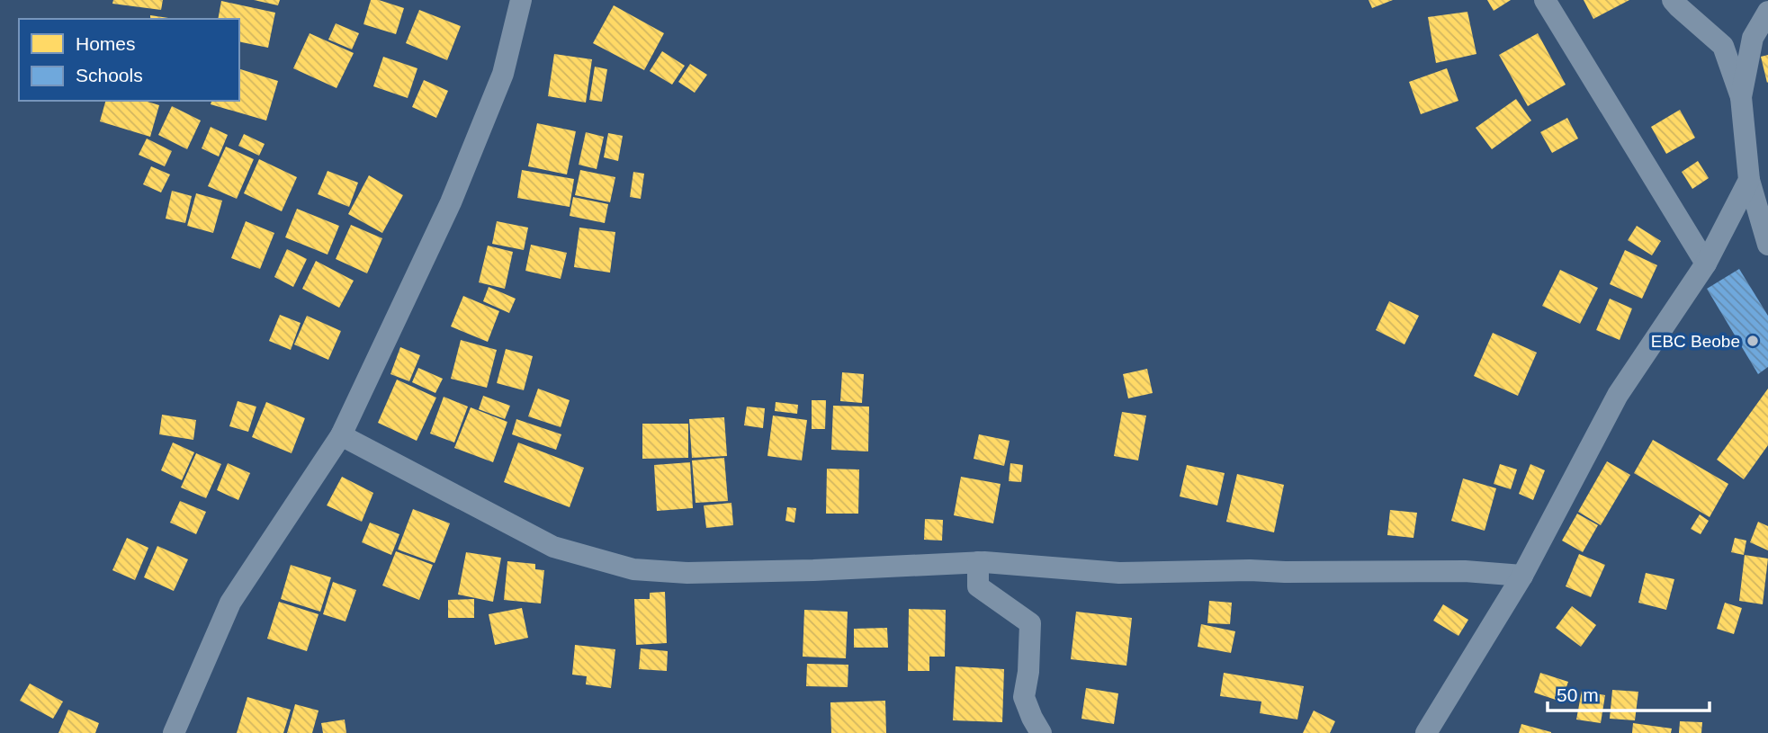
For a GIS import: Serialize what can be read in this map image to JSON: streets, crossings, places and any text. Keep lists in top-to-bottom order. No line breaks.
{"places":["EBC Beobe"],"legend":["Homes","Schools"],"scale_bar":"50 m"}
